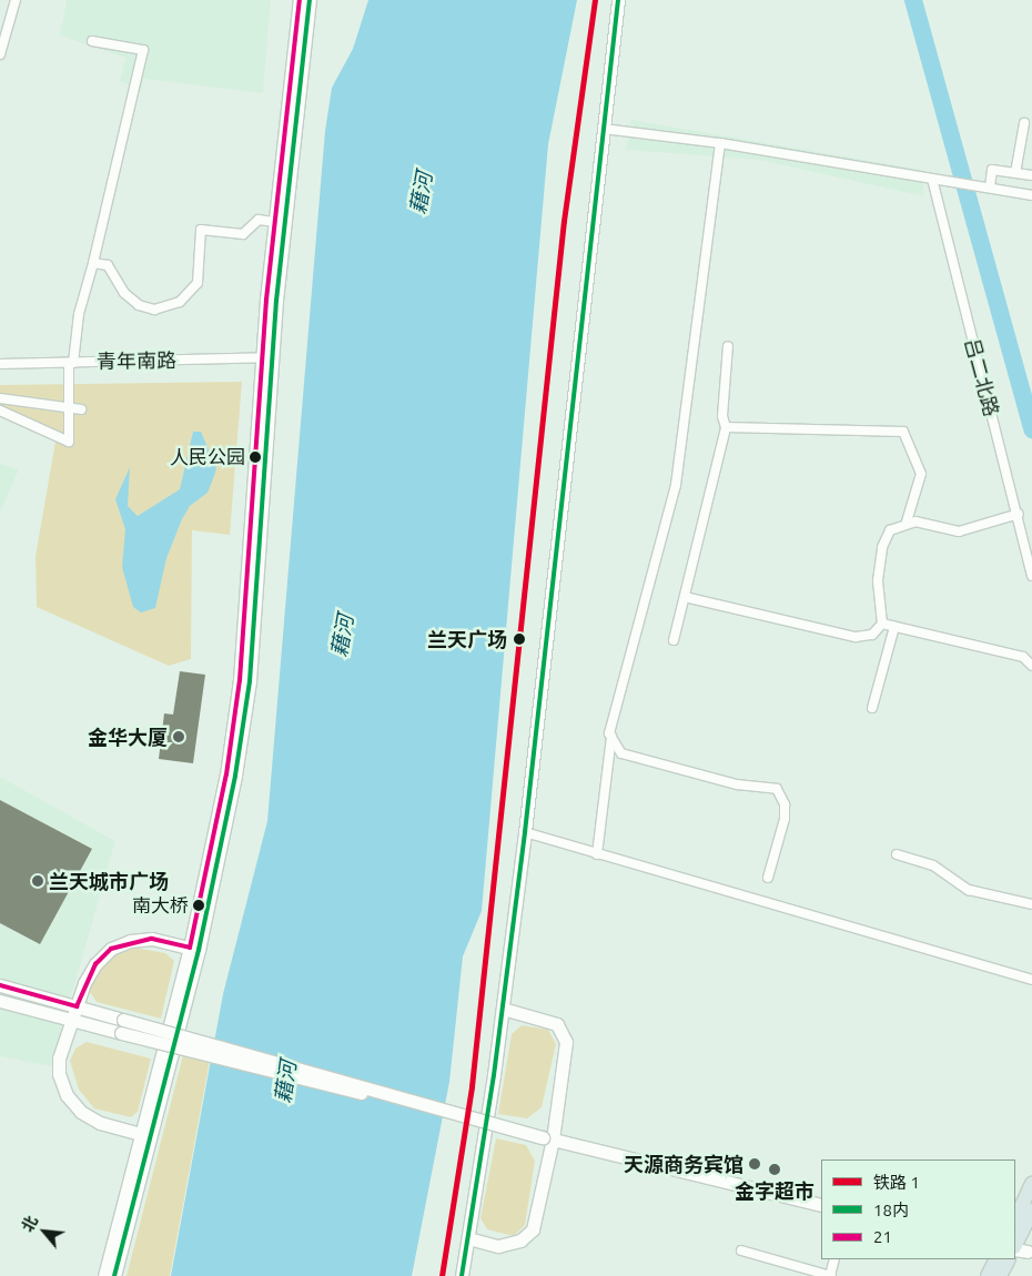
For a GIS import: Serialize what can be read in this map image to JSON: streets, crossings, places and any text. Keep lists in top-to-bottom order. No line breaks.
{"streets":{"street":["青年南路","吕二北路"]},"water":["藉河"],"places":["人民公园","兰天广场","金华大厦","兰天城市广场","南大桥","天源商务宾馆","金字超市"],"lines":["rail line 1","transit line 18内","transit line 21"],"legend":["铁路 1","18内","21"],"north":"top left"}
